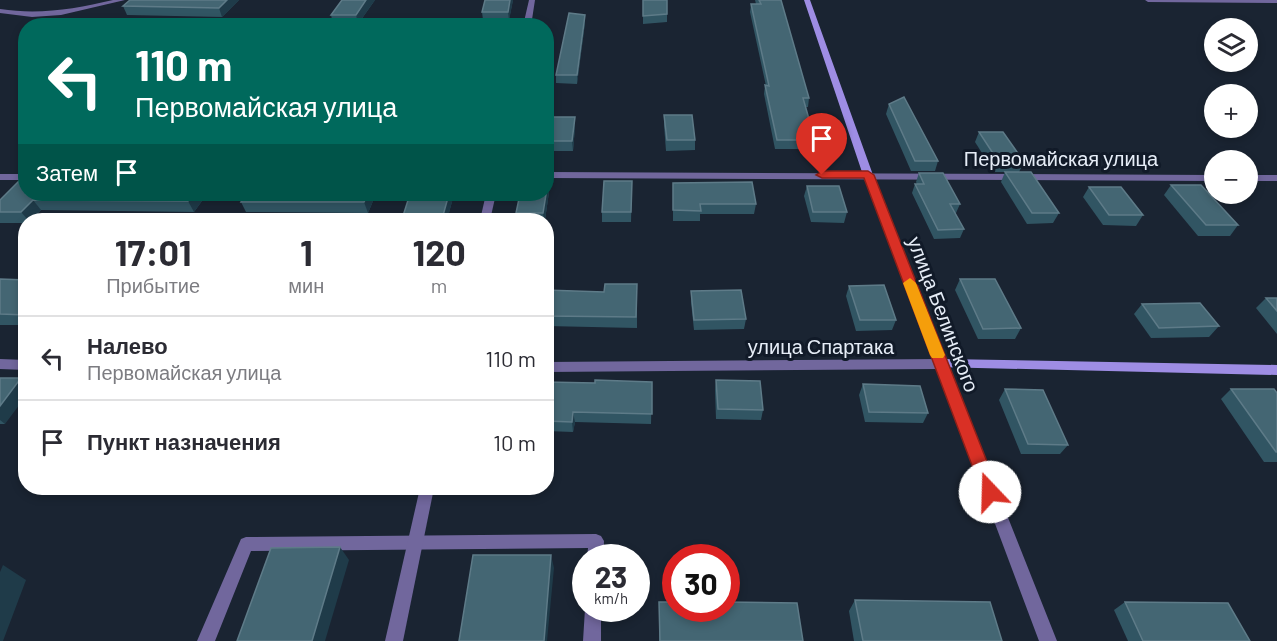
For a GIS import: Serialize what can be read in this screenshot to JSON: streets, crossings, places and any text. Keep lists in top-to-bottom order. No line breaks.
{"streets":{"street":["Первомайская улица","улица Белинского","улица Спартака"]},"crossings":[["Первомайская улица","улица Белинского"],["улица Белинского","улица Спартака"]],"page":{"map_buttons":["+","−"],"turn":["110 m","Первомайская улица"],"then":"Затем","eta":["17:01","Прибытие","1","мин","120","m"],"list":[{"name":"Налево","note":"Первомайская улица","value":"110 m"},{"name":"Пункт назначения","value":"10 m"}],"speed":"23 km/h","limit":"30"}}
